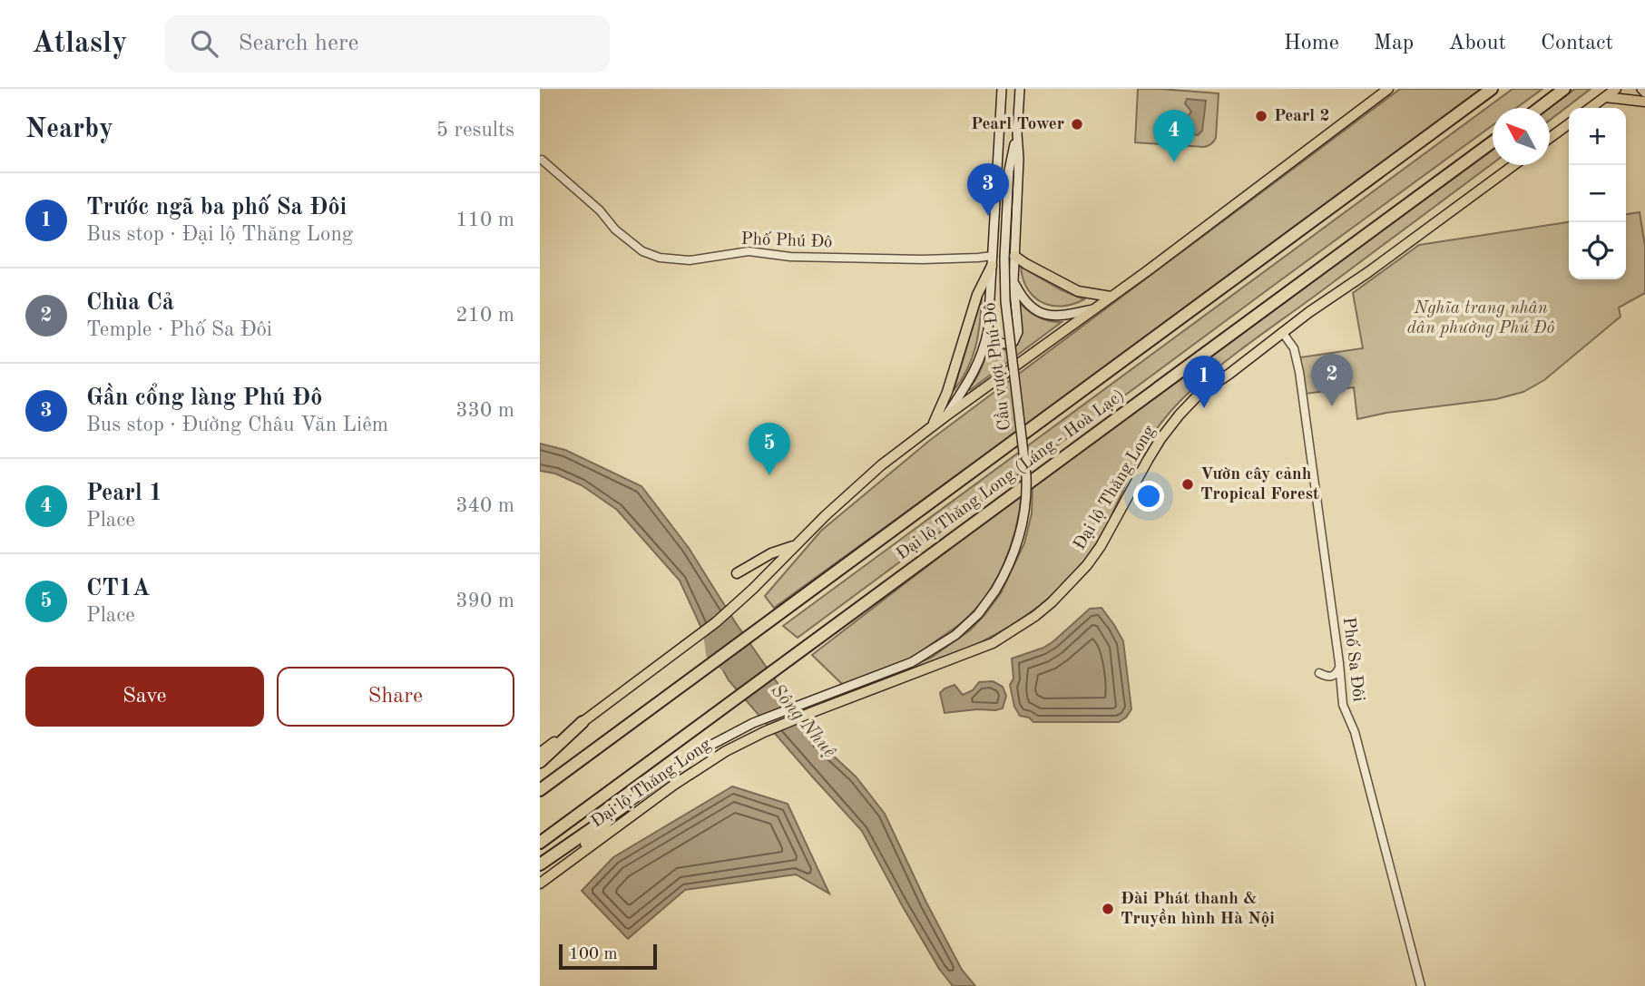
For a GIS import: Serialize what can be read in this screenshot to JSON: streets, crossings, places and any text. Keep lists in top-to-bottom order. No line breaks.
{"streets":{"highway":["Đại lộ Thăng Long (Láng - Hoà Lạc)"],"main road":["Cầu vượt Phú Đô","Đại lộ Thăng Long"],"street":["Phố Phú Đô","Phố Sa Đôi"]},"crossings":[["Cầu vượt Phú Đô","Đại lộ Thăng Long"],["Đại lộ Thăng Long","Phố Sa Đôi"]],"water":["Sông Nhuệ"],"parks":["Nghĩa trang nhân dân phường Phú Đô"],"places":["Pearl 2","Pearl Tower","Vườn cây cảnh Tropical Forest","Đài Phát thanh & Truyền hình Hà Nội"],"scale_bar":"100 m","north":"top left","page":{"header":"Atlasly","search":"Search here","nav":["Home","Map","About","Contact"],"heading":["Nearby","5 results"],"map_buttons":["+","−"],"pins":["4","3","2","1","5"],"list":[{"mark":"1","name":"Trước ngã ba phố Sa Đôi","note":"Bus stop · Đại lộ Thăng Long","value":"110 m"},{"mark":"2","name":"Chùa Cả","note":"Temple · Phố Sa Đôi","value":"210 m"},{"mark":"3","name":"Gần cổng làng Phú Đô","note":"Bus stop · Đường Châu Văn Liêm","value":"330 m"},{"mark":"4","name":"Pearl 1","note":"Place","value":"340 m"},{"mark":"5","name":"CT1A","note":"Place","value":"390 m"}],"buttons":["Save","Share"],"scale":"100 m"}}
